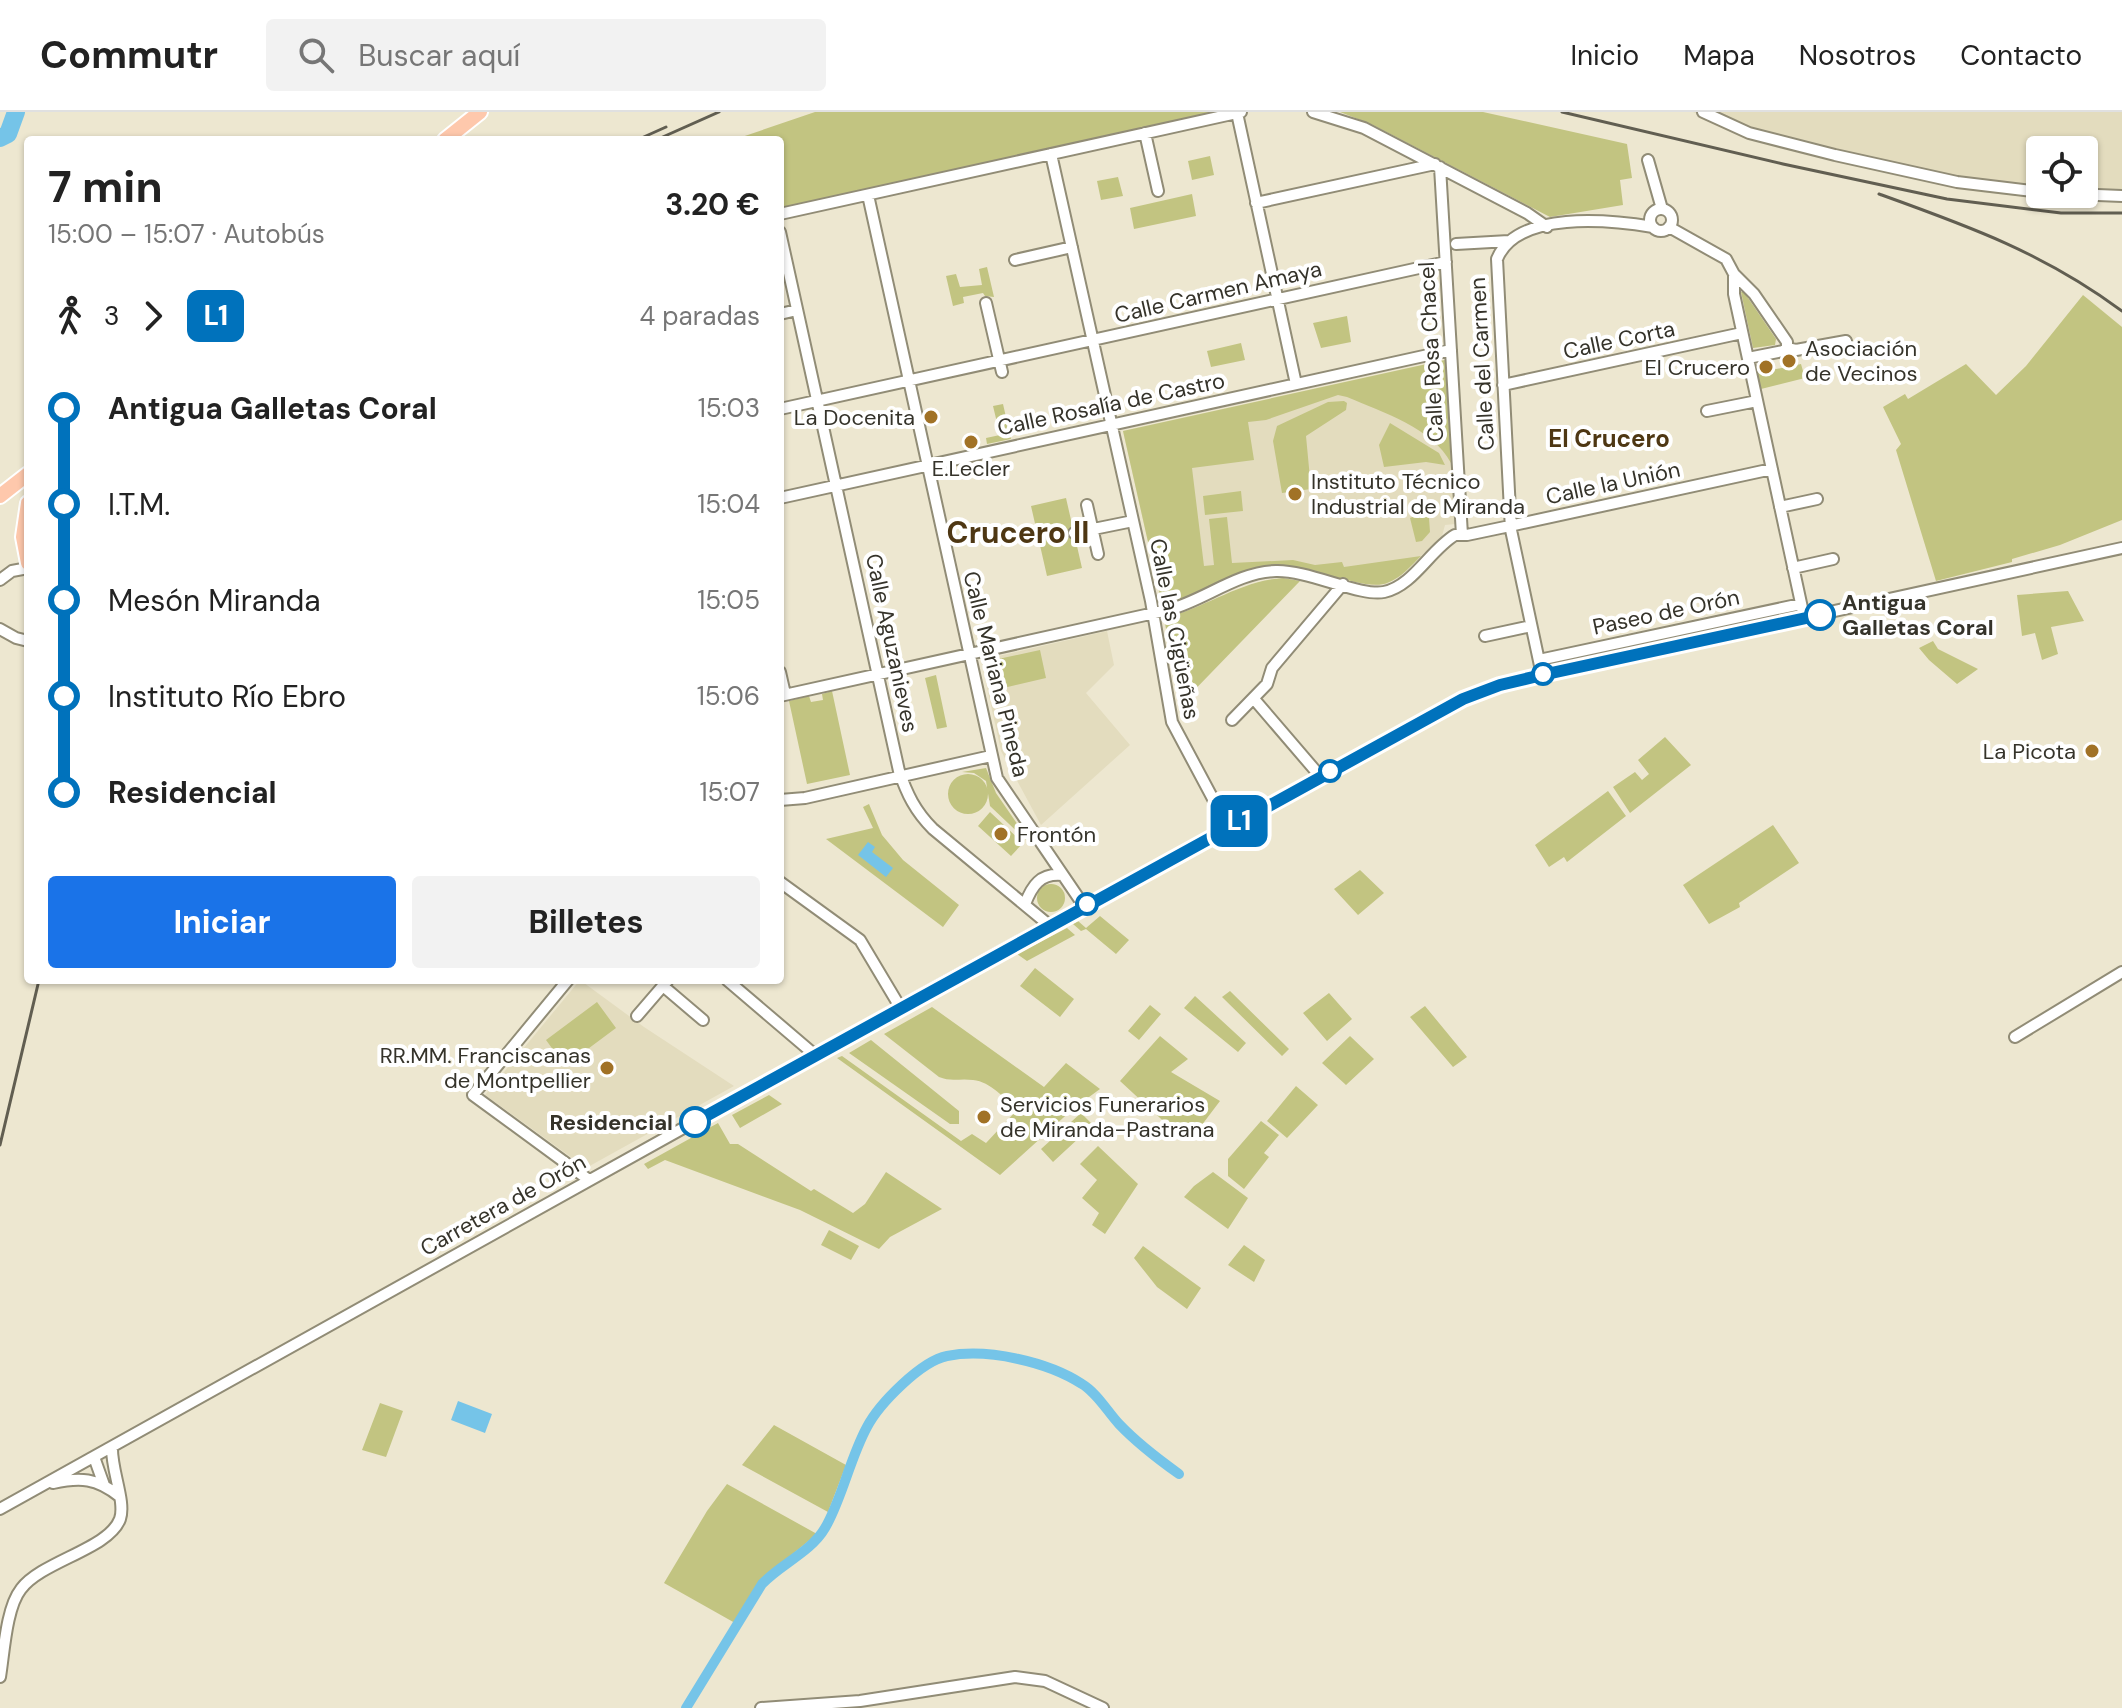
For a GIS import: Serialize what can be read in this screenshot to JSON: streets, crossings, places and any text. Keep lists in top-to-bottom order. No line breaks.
{"streets":{"street":["Calle Carmen Amaya","Calle Corta","Calle Rosa Chacel","Calle del Carmen","Calle Rosalía de Castro","Calle la Unión","Paseo de Orón","Calle las Cigüeñas","Calle Aguzanieves","Calle Mariana Pineda","Carretera de Orón"]},"crossings":[["Calle Carmen Amaya","Calle Rosa Chacel"],["Calle Carmen Amaya","Calle las Cigüeñas"],["Calle Carmen Amaya","Calle Aguzanieves"],["Calle Carmen Amaya","Calle Mariana Pineda"],["Calle Corta","Calle del Carmen"],["Calle Rosa Chacel","Calle Rosalía de Castro"],["Calle Rosa Chacel","Calle la Unión"],["Calle del Carmen","Calle la Unión"],["Calle del Carmen","Paseo de Orón"],["Calle del Carmen","Carretera de Orón"],["Calle Rosalía de Castro","Calle las Cigüeñas"],["Calle Rosalía de Castro","Calle Aguzanieves"],["Calle Rosalía de Castro","Calle Mariana Pineda"],["Calle las Cigüeñas","Carretera de Orón"],["Calle Aguzanieves","Carretera de Orón"],["Calle Mariana Pineda","Carretera de Orón"]],"districts":["El Crucero","Crucero II"],"places":["Asociación de Vecinos","El Crucero","La Docenita","E.Lecler","Instituto Técnico Industrial de Miranda","Antigua Galletas Coral","La Picota","Frontón","RR.MM. Franciscanas de Montpellier","Servicios Funerarios de Miranda-Pastrana","Residencial"],"lines":["bus line L1"],"page":{"header":"Commutr","search":"Buscar aquí","nav":["Inicio","Mapa","Nosotros","Contacto"],"on_map":"L1","heading":["7 min","15:00 – 15:07 · Autobús","3.20 €"],"legs":["3","L1","4 paradas"],"list":[{"name":"Antigua Galletas Coral","value":"15:03"},{"name":"I.T.M.","value":"15:04"},{"name":"Mesón Miranda","value":"15:05"},{"name":"Instituto Río Ebro","value":"15:06"},{"name":"Residencial","value":"15:07"}],"buttons":["Iniciar","Billetes"]}}
